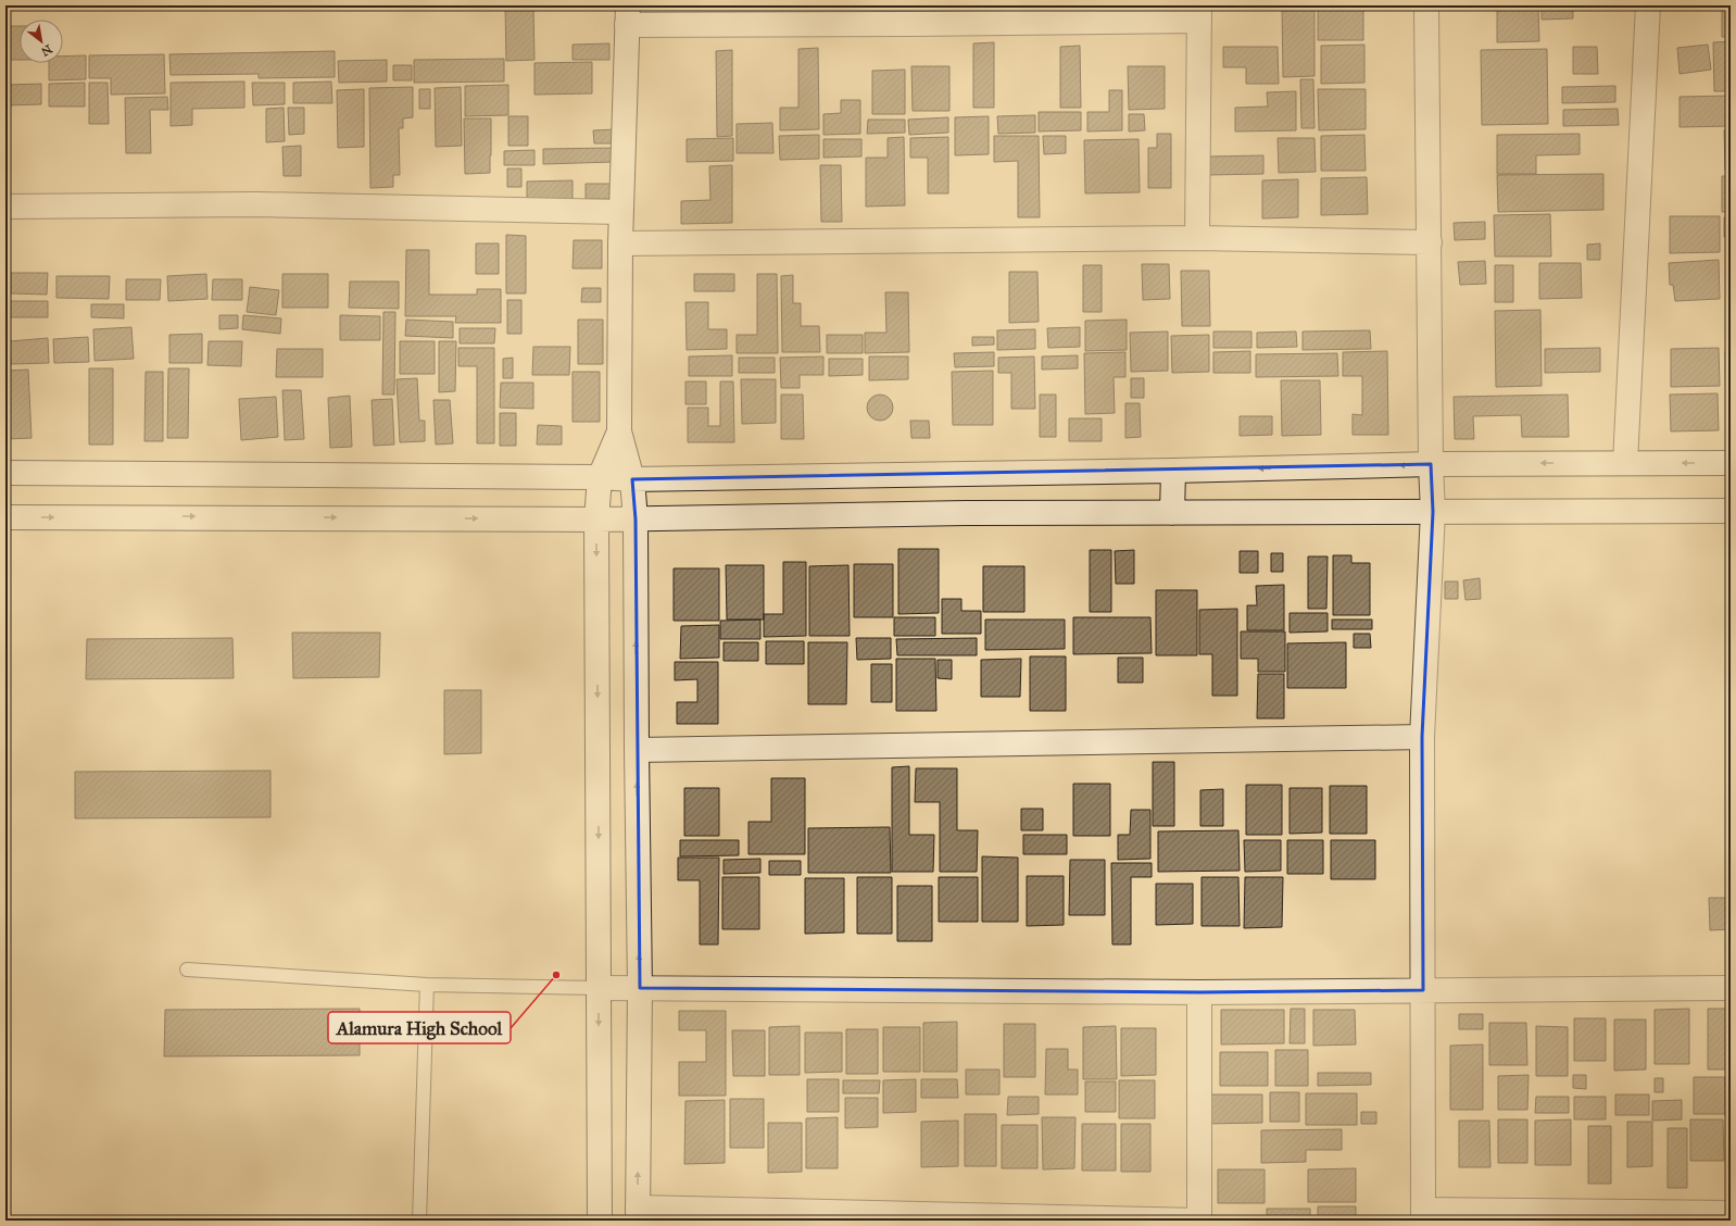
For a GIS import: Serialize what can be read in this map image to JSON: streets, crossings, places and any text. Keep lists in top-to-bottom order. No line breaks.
{"places":["Alamura High School"],"north":"bottom right"}
